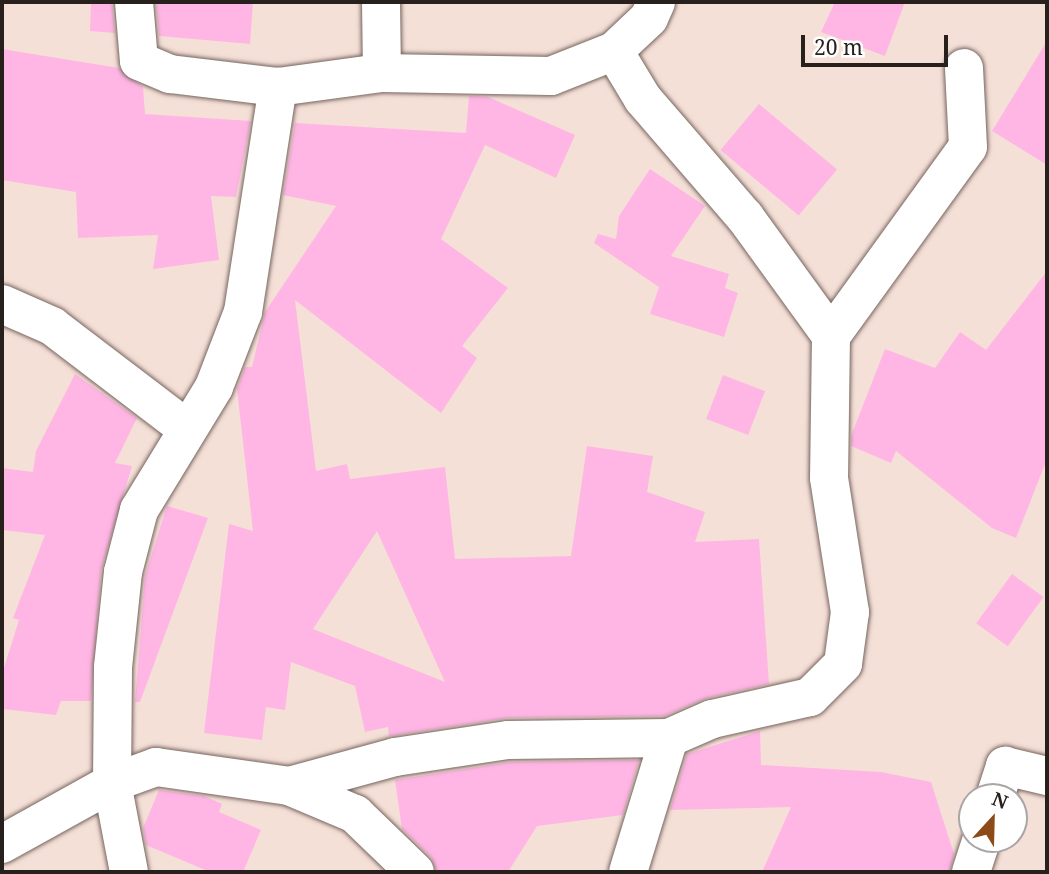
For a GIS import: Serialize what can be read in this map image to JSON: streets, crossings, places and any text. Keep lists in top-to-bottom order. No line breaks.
{"scale_bar":"20 m","north":"top"}
